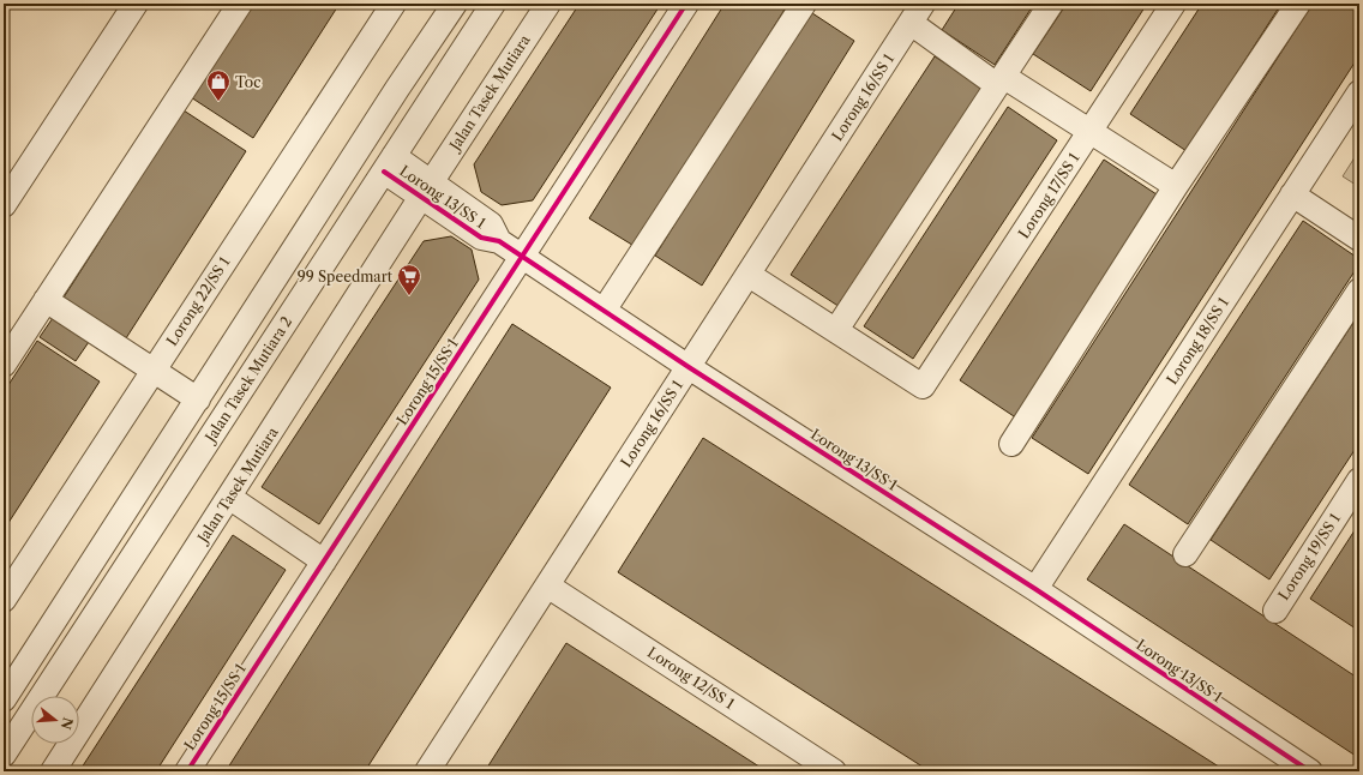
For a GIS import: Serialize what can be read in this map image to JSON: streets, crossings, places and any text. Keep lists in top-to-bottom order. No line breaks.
{"streets":{"street":["Jalan Tasek Mutiara","Lorong 16/SS 1","Lorong 17/SS 1","Lorong 13/SS 1","Lorong 22/SS 1","Lorong 18/SS 1","Jalan Tasek Mutiara 2","Lorong 15/SS 1","Lorong 19/SS 1","Lorong 12/SS 1"]},"crossings":[["Jalan Tasek Mutiara","Lorong 13/SS 1"],["Lorong 16/SS 1","Lorong 13/SS 1"],["Lorong 16/SS 1","Lorong 12/SS 1"],["Lorong 13/SS 1","Lorong 18/SS 1"],["Lorong 13/SS 1","Jalan Tasek Mutiara 2"],["Lorong 13/SS 1","Lorong 15/SS 1"]],"places":{"shop":["Toc"],"supermarket":["99 Speedmart"]},"north":"right"}
